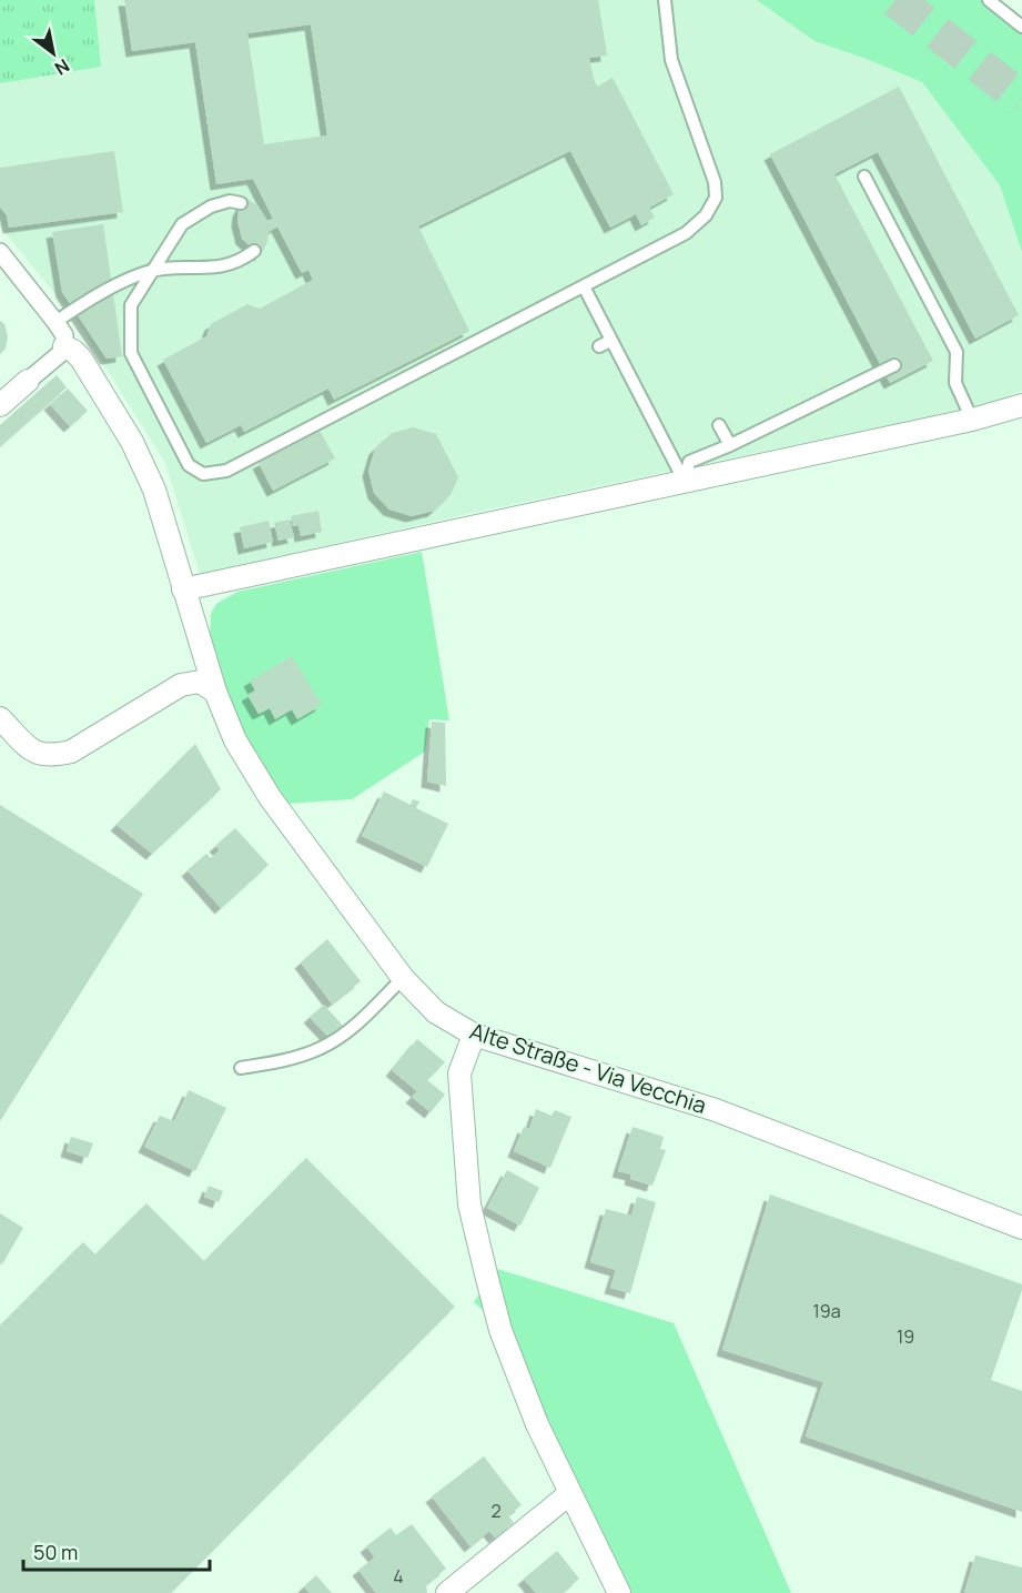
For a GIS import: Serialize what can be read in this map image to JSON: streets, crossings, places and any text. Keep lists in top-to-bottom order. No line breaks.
{"streets":{"street":["Alte Straße - Via Vecchia"]},"house_numbers":["19a","19","2","4"],"scale_bar":"50 m","north":"bottom right"}
